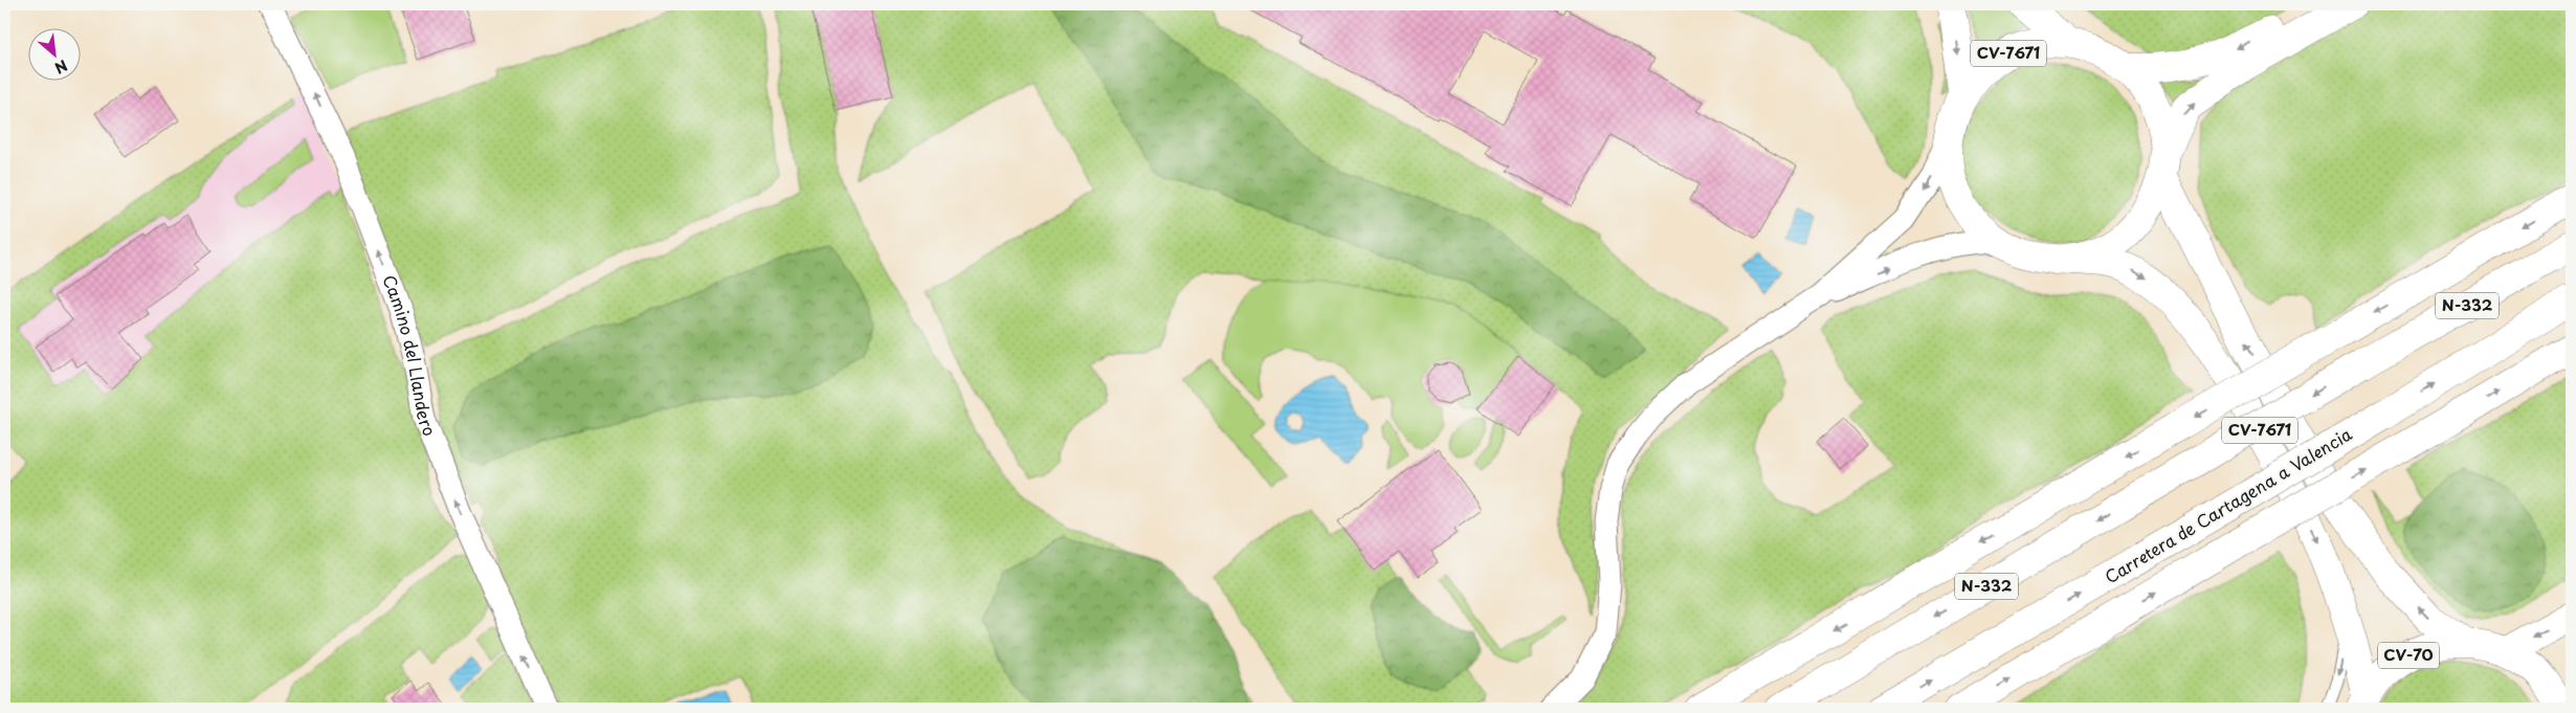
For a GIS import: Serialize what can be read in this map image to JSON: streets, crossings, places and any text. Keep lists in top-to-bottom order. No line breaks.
{"streets":{"main road":["CV-7671","N-332","Carretera de Cartagena a Valencia","CV-70"],"street":["Camino del Llandero"]},"crossings":[["CV-7671","CV-70"]],"one_way":["Camino del Llandero"],"north":"bottom right"}
